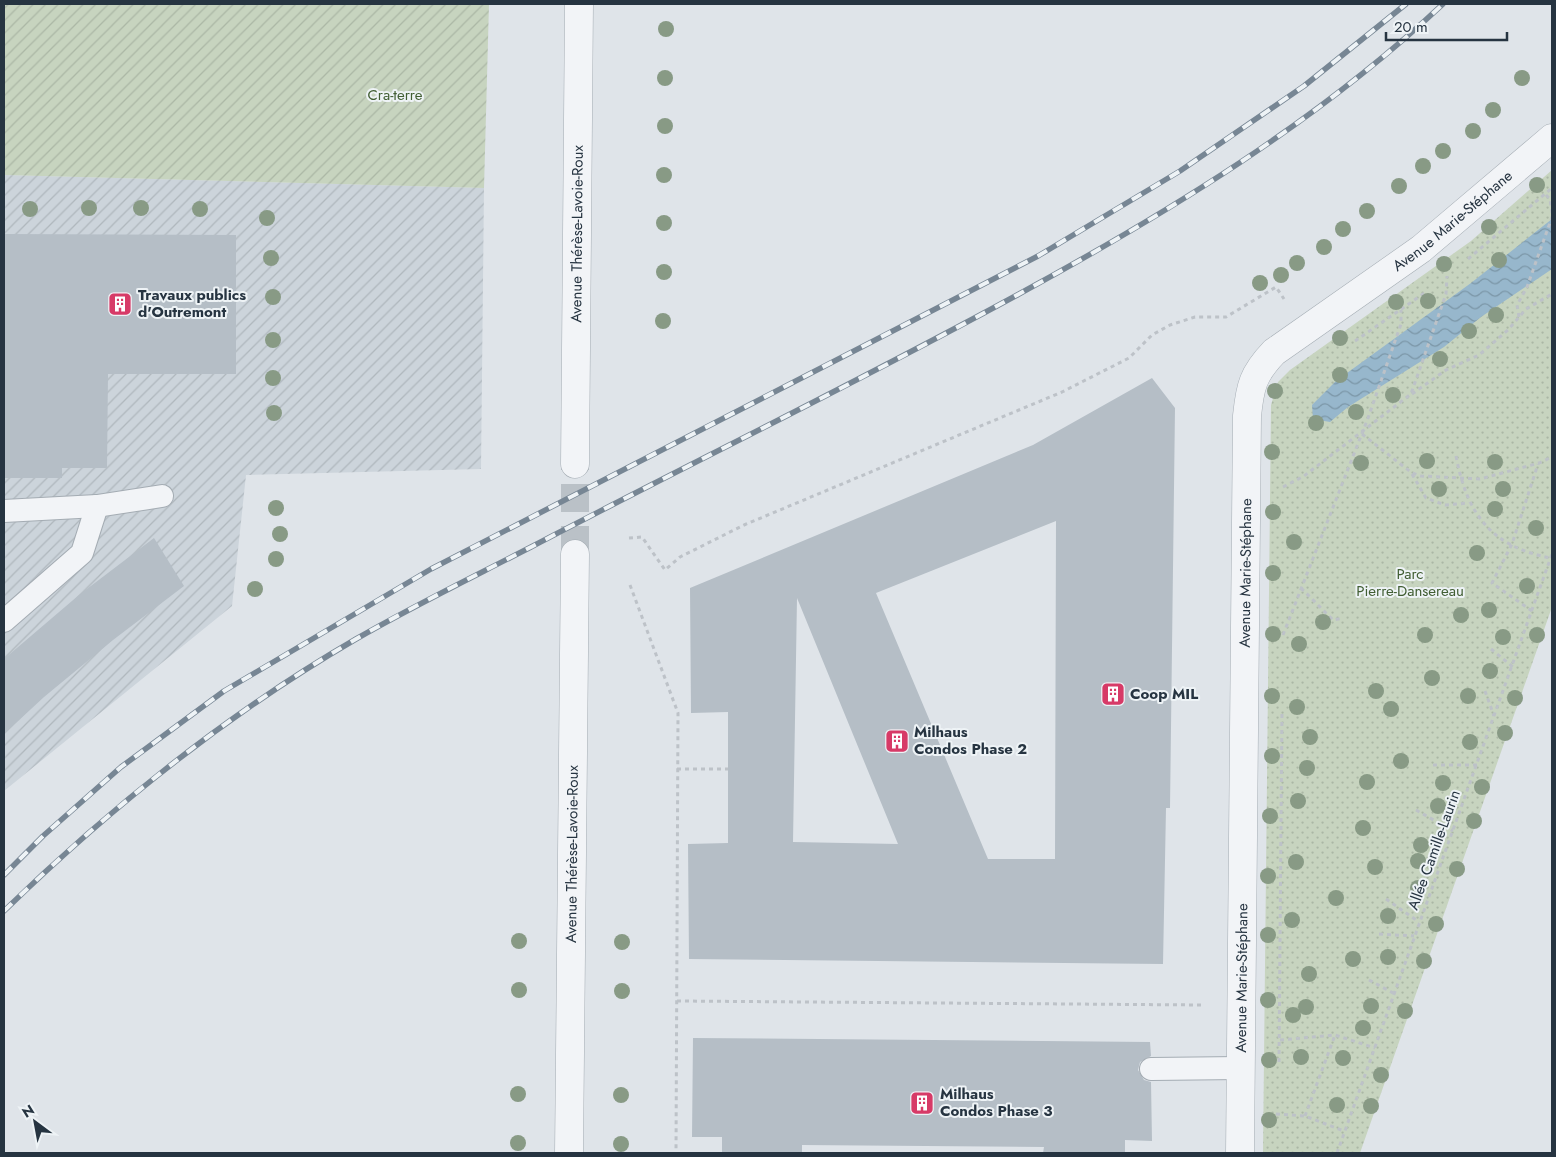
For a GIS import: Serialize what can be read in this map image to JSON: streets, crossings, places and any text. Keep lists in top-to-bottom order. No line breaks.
{"streets":{"street":["Avenue Marie-Stéphane","Avenue Thérèse-Lavoie-Roux"],"path":["Allée Camille-Laurin"]},"parks":["Cra-terre","Parc Pierre-Dansereau"],"places":{"building":["Travaux publics d'Outremont","Coop MIL","Milhaus Condos Phase 2","Milhaus Condos Phase 3"]},"scale_bar":"20 m","north":"top left"}
